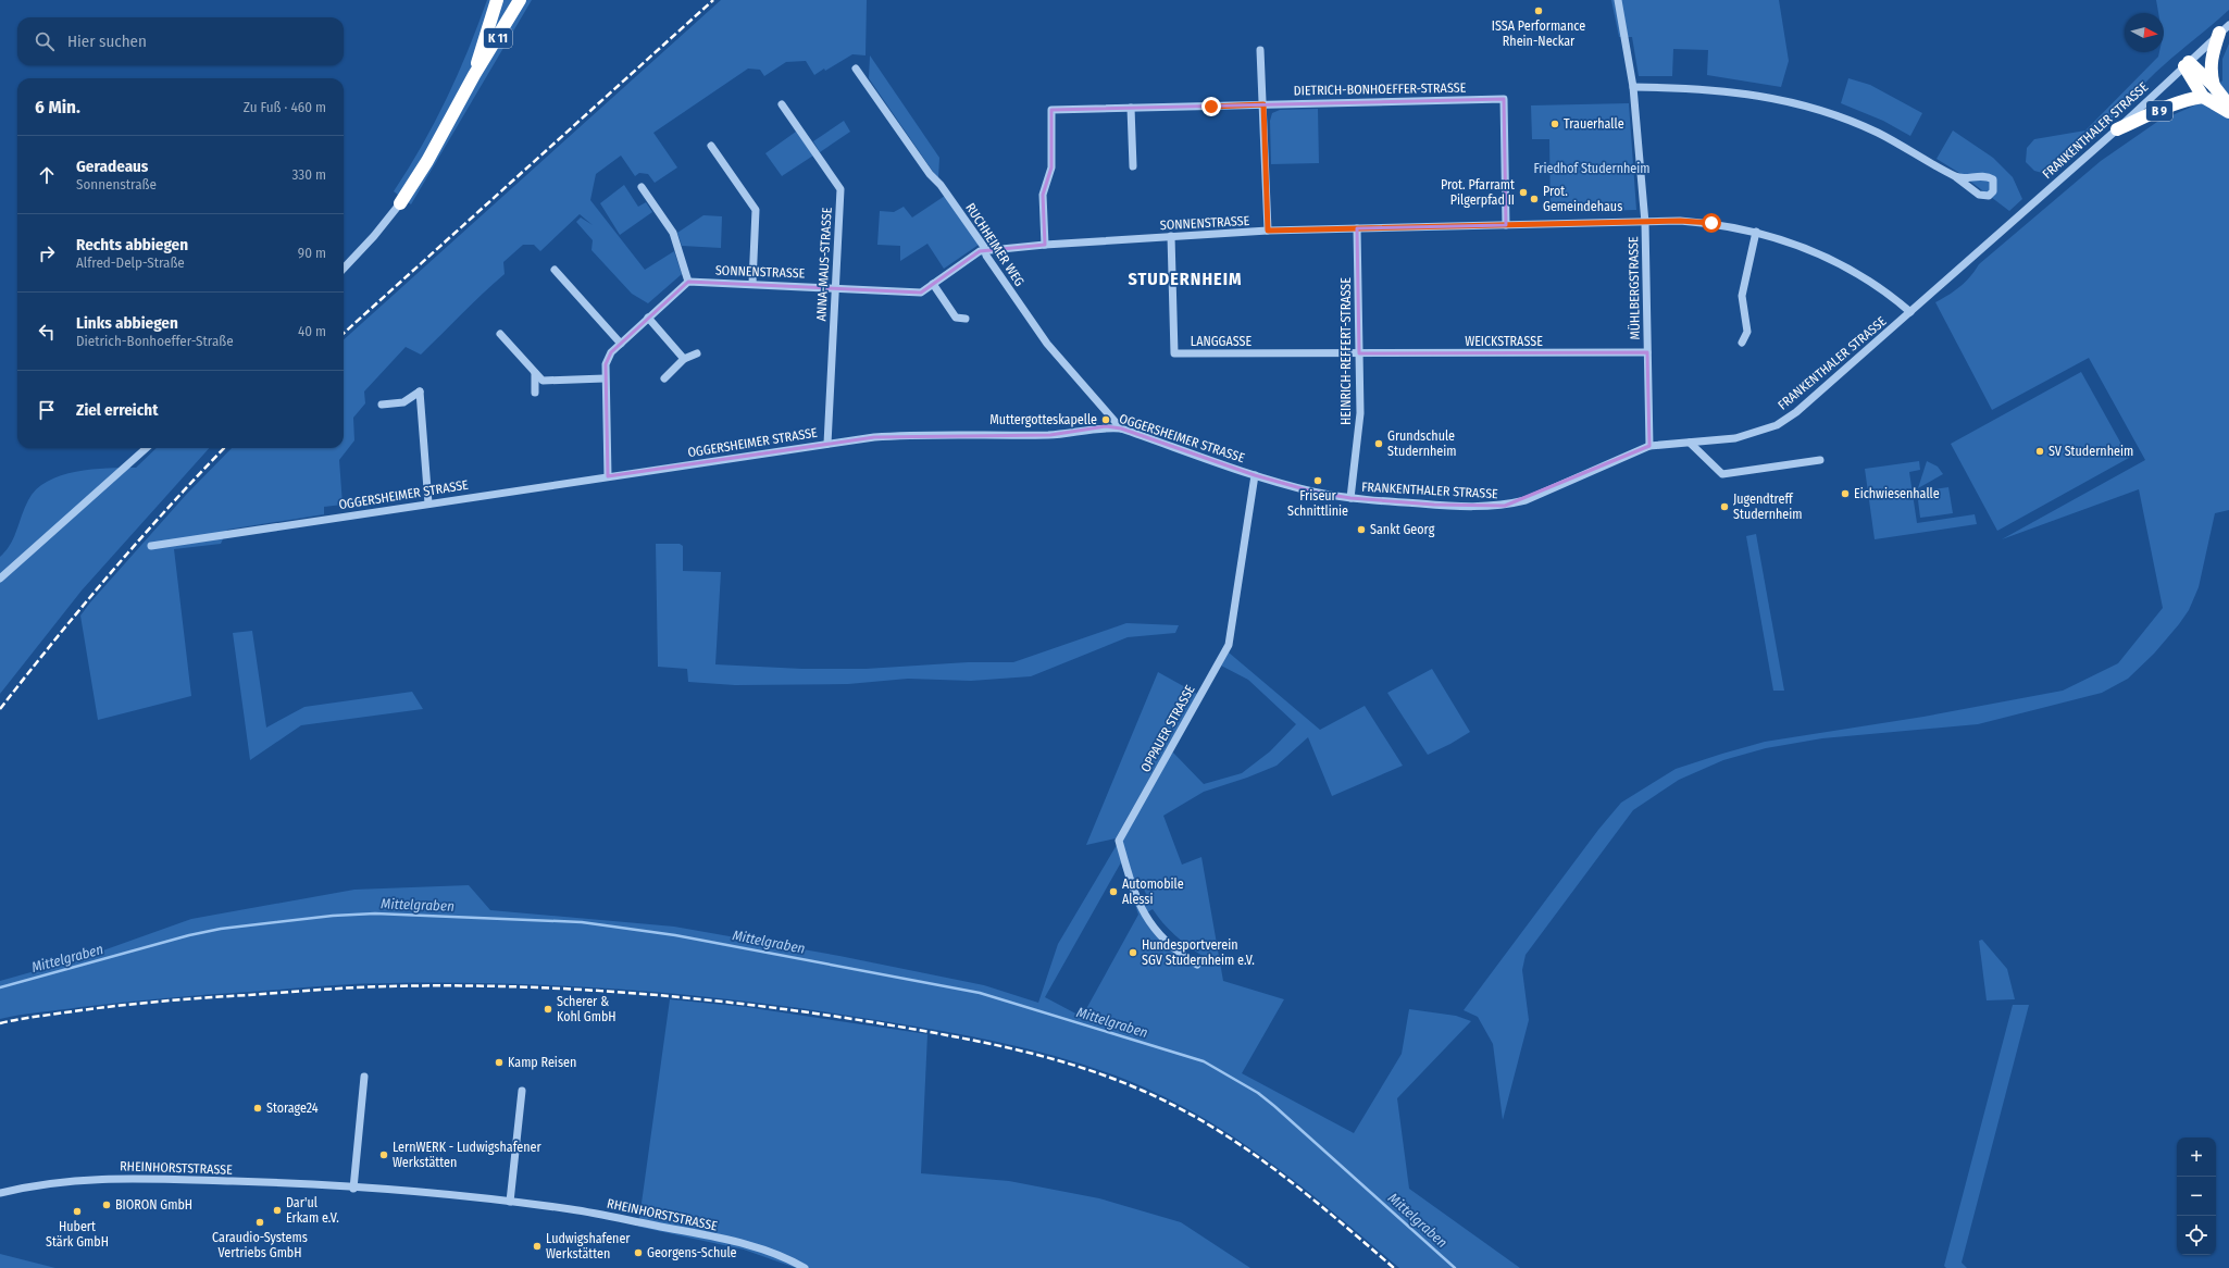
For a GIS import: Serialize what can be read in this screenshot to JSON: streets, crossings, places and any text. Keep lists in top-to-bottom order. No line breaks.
{"streets":{"highway":["K 11","B 9"],"street":["DIETRICH-BONHOEFFER-STRASSE","FRANKENTHALER STRASSE","SONNENSTRASSE","RUCHHEIMER WEG","ANNA-MAUS-STRASSE","MÜHLBERGSTRASSE","LANGGASSE","WEICKSTRASSE","HEINRICH-REFFERT-STRASSE","OGGERSHEIMER STRASSE","OPPAUER STRASSE","RHEINHORSTSTRASSE"]},"crossings":[["DIETRICH-BONHOEFFER-STRASSE","SONNENSTRASSE"],["B 9","FRANKENTHALER STRASSE"],["FRANKENTHALER STRASSE","SONNENSTRASSE"],["FRANKENTHALER STRASSE","MÜHLBERGSTRASSE"],["FRANKENTHALER STRASSE","HEINRICH-REFFERT-STRASSE"],["FRANKENTHALER STRASSE","OGGERSHEIMER STRASSE"],["SONNENSTRASSE","RUCHHEIMER WEG"],["SONNENSTRASSE","ANNA-MAUS-STRASSE"],["SONNENSTRASSE","MÜHLBERGSTRASSE"],["SONNENSTRASSE","LANGGASSE"],["SONNENSTRASSE","HEINRICH-REFFERT-STRASSE"],["RUCHHEIMER WEG","OGGERSHEIMER STRASSE"],["ANNA-MAUS-STRASSE","OGGERSHEIMER STRASSE"],["MÜHLBERGSTRASSE","WEICKSTRASSE"],["LANGGASSE","WEICKSTRASSE"],["LANGGASSE","HEINRICH-REFFERT-STRASSE"],["WEICKSTRASSE","HEINRICH-REFFERT-STRASSE"],["HEINRICH-REFFERT-STRASSE","OGGERSHEIMER STRASSE"],["OGGERSHEIMER STRASSE","OPPAUER STRASSE"]],"districts":["STUDERNHEIM"],"water":["Mittelgraben"],"parks":["Friedhof Studernheim"],"places":["ISSA Performance Rhein-Neckar","Trauerhalle","Prot. Pfarramt Pilgerpfad II","Prot. Gemeindehaus","Muttergotteskapelle","Grundschule Studernheim","SV Studernheim","Friseur Schnittlinie","Eichwiesenhalle","Jugendtreff Studernheim","Sankt Georg","Automobile Alessi","Hundesportverein SGV Studernheim e.V.","Scherer & Kohl GmbH","Kamp Reisen","Storage24","LernWERK - Ludwigshafener Werkstätten","BIORON GmbH","Dar'ul Erkam e.V.","Hubert Stärk GmbH","Caraudio-Systems Vertriebs GmbH","Ludwigshafener Werkstätten","Georgens-Schule"],"north":"right","page":{"search":"Hier suchen","heading":["6 Min.","Zu Fuß · 460 m"],"list":[["Geradeaus","Sonnenstraße","330 m"],["Rechts abbiegen","Alfred-Delp-Straße","90 m"],["Links abbiegen","Dietrich-Bonhoeffer-Straße","40 m"],"Ziel erreicht"],"map_buttons":["+","−"]}}
